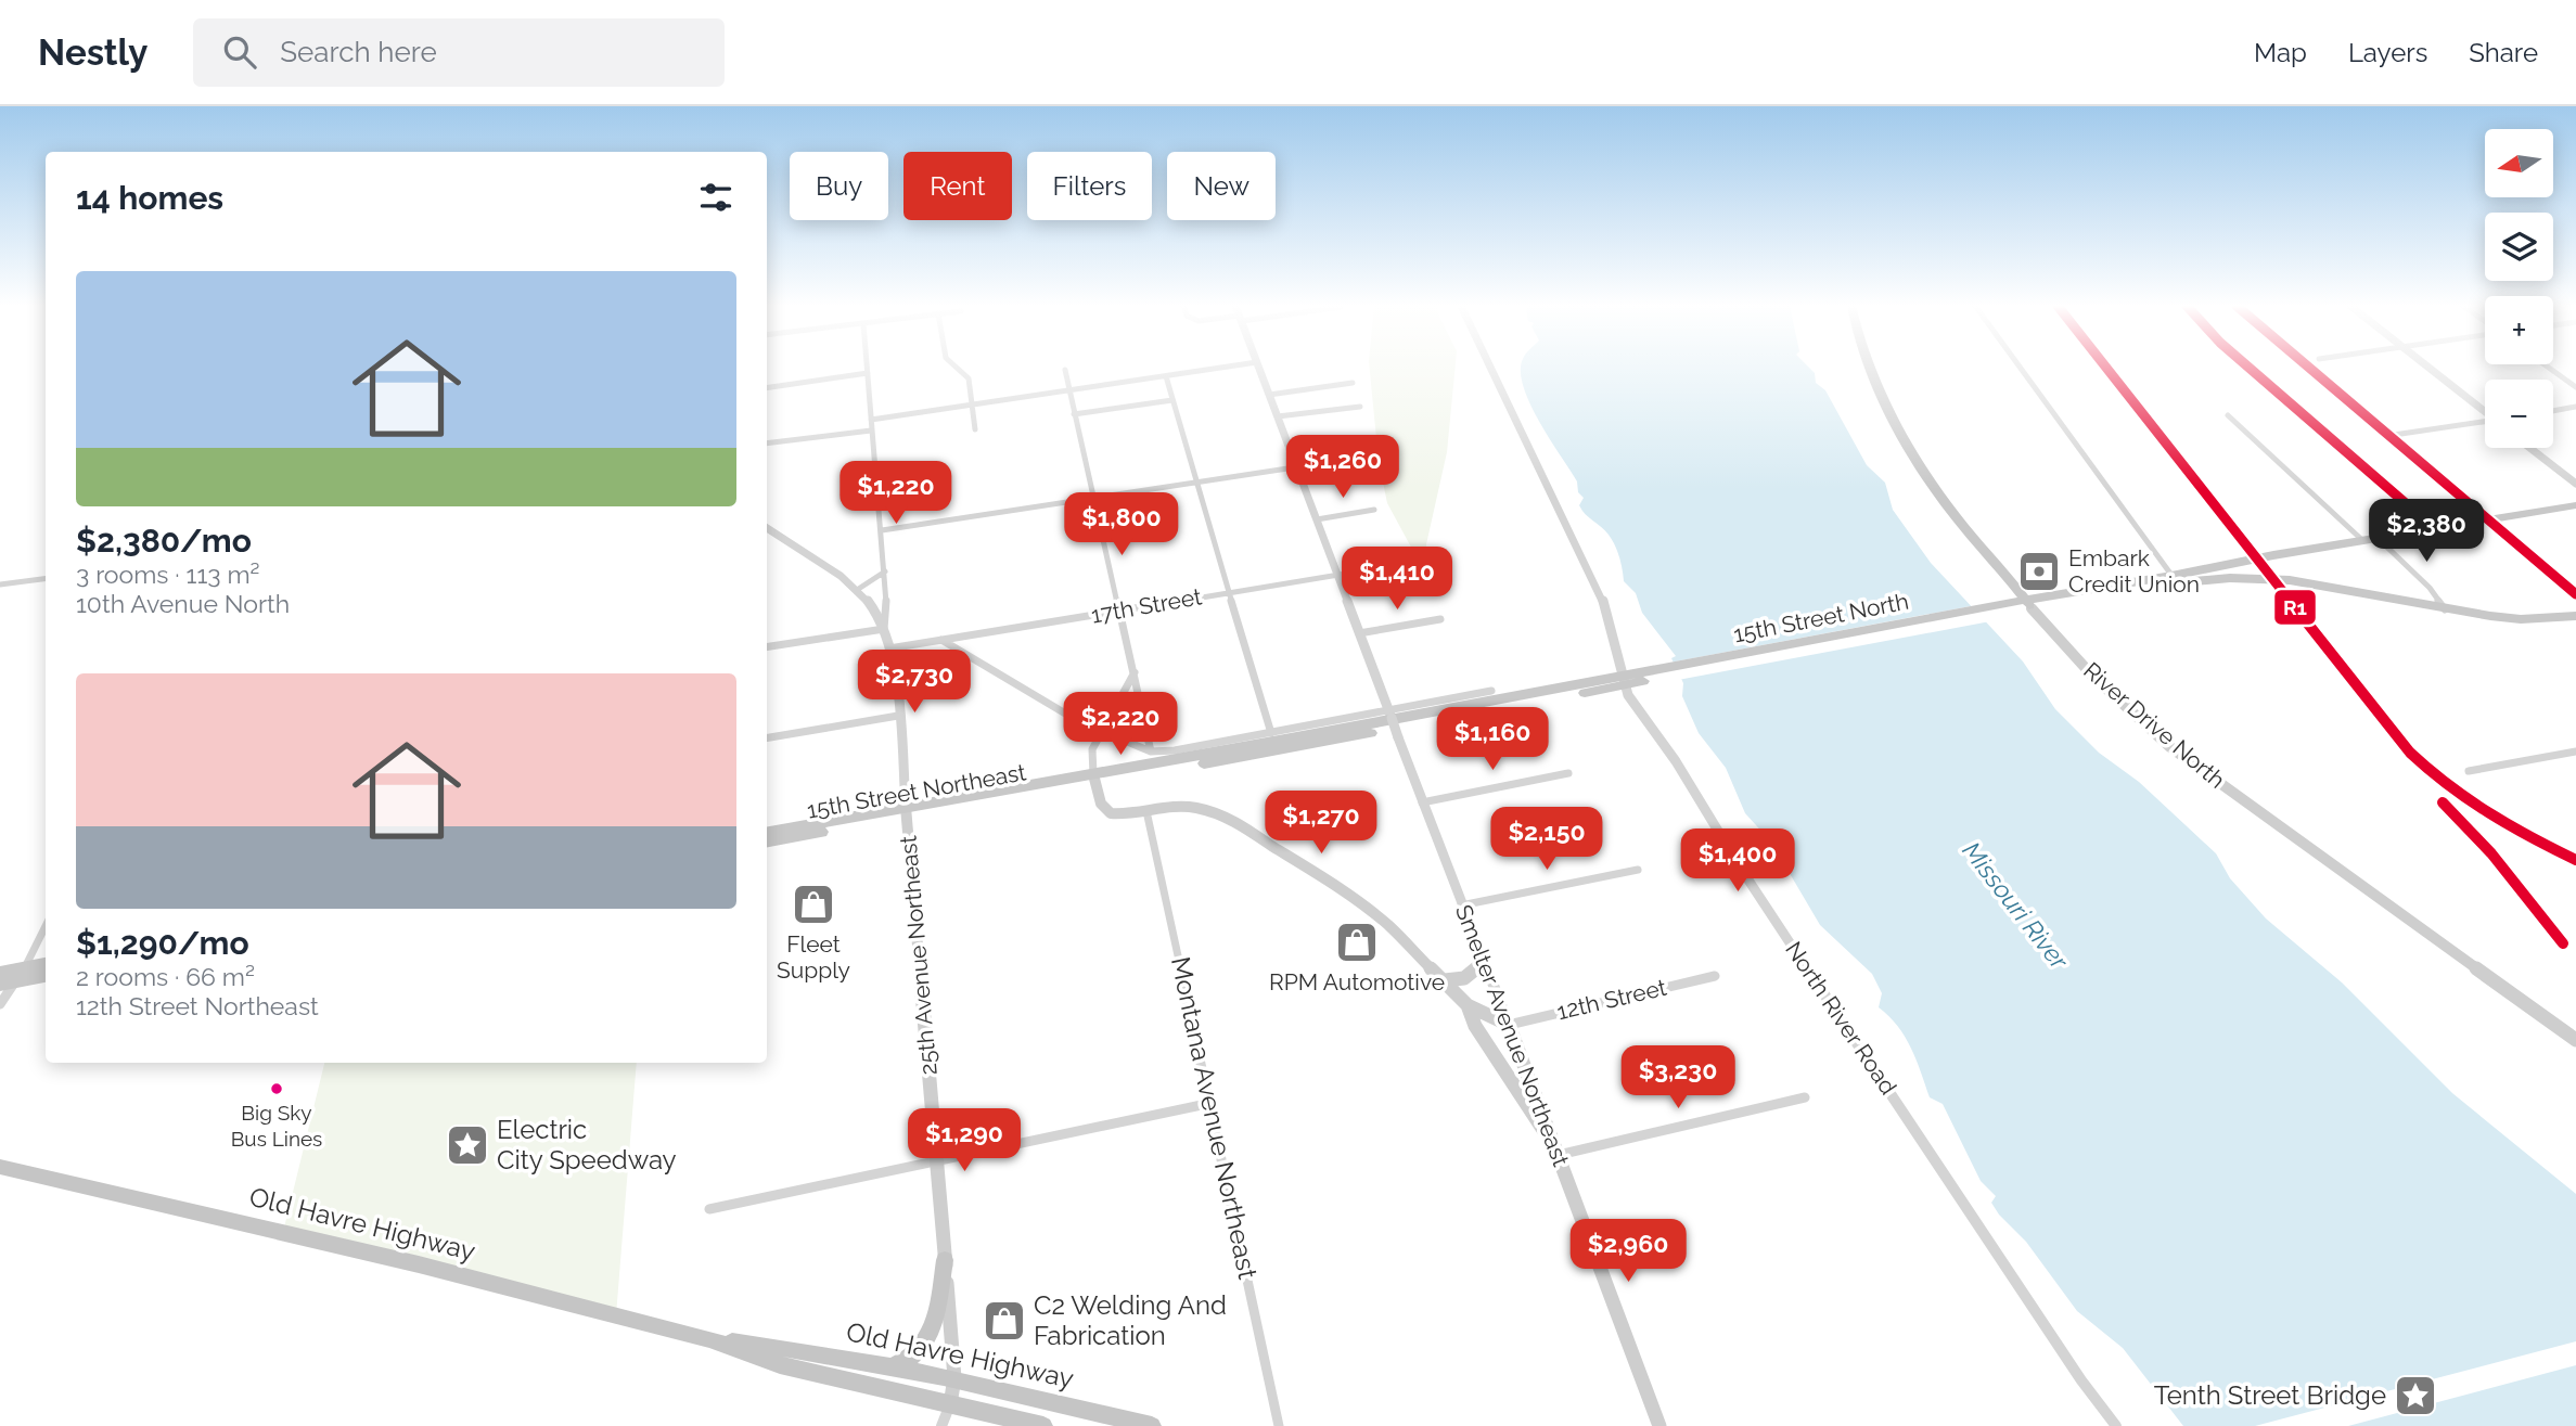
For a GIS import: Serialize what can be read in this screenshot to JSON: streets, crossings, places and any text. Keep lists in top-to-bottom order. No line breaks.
{"streets":{"highway":["Old Havre Highway"],"main road":["15th Street North","River Drive North","15th Street Northeast","25th Avenue Northeast","Smelter Avenue Northeast"],"street":["17th Street","12th Street","North River Road","Montana Avenue Northeast"]},"crossings":[["17th Street","25th Avenue Northeast"],["17th Street","Smelter Avenue Northeast"],["15th Street North","River Drive North"],["15th Street North","15th Street Northeast"],["15th Street North","North River Road"],["15th Street Northeast","25th Avenue Northeast"],["25th Avenue Northeast","Old Havre Highway"],["12th Street","Smelter Avenue Northeast"]],"water":["Missouri River"],"places":{"bank":["Embark Credit Union"],"shop":["Fleet Supply","RPM Automotive","C2 Welding And Fabrication"],"other":["Big Sky Bus Lines"],"place":["Electric City Speedway","Tenth Street Bridge"]},"lines":["transit line R1"],"north":"left","page":{"header":"Nestly","search":"Search here","nav":["Map","Layers","Share"],"map_buttons":["+","−"],"chip":["Buy","Rent","Filters","New"],"heading":"14 homes","list":[{"name":"$2,380/mo","note":"3 rooms · 113 m² · 10th Avenue North"},{"name":"$1,290/mo","note":"2 rooms · 66 m² · 12th Street Northeast"}],"price":["$1,260","$1,220","$1,800","$2,380","$1,410","$2,730","$2,220","$1,160","$1,270","$2,150","$1,400","$3,230","$1,290","$2,960"]}}
